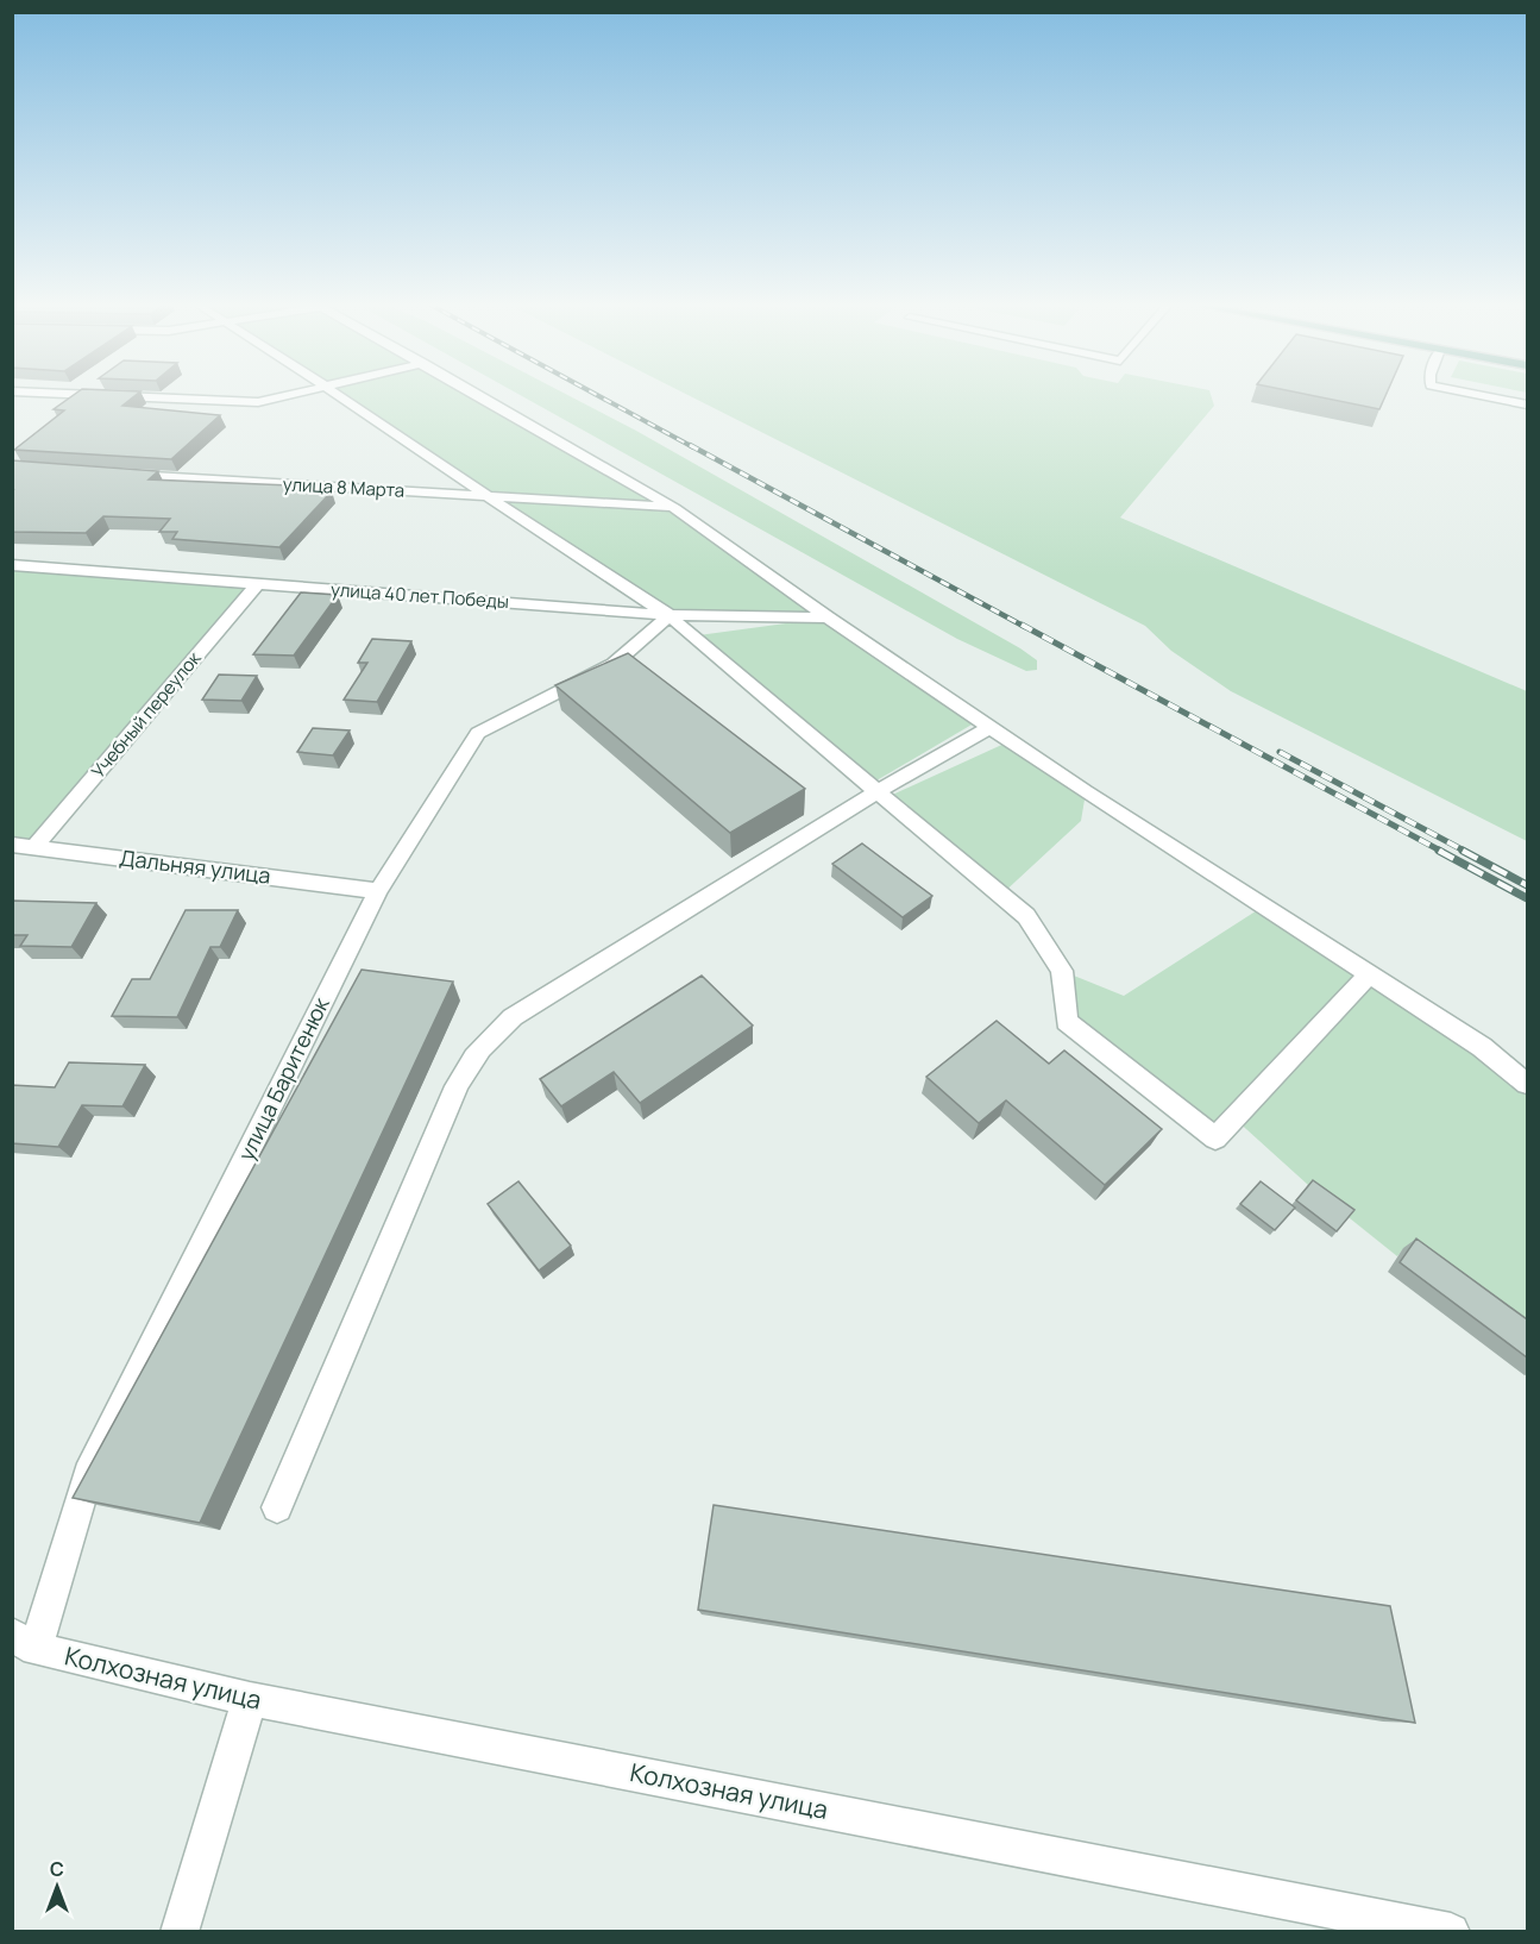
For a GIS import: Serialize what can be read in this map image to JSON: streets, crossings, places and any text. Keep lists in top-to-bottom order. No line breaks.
{"streets":{"street":["улица 8 Марта","улица 40 лет Победы","Учебный переулок","Дальняя улица","улица Баритенюк","Колхозная улица"]},"crossings":[["улица 40 лет Победы","Учебный переулок"],["улица 40 лет Победы","улица Баритенюк"],["Учебный переулок","Дальняя улица"],["Дальняя улица","улица Баритенюк"],["улица Баритенюк","Колхозная улица"]],"north":"top"}
